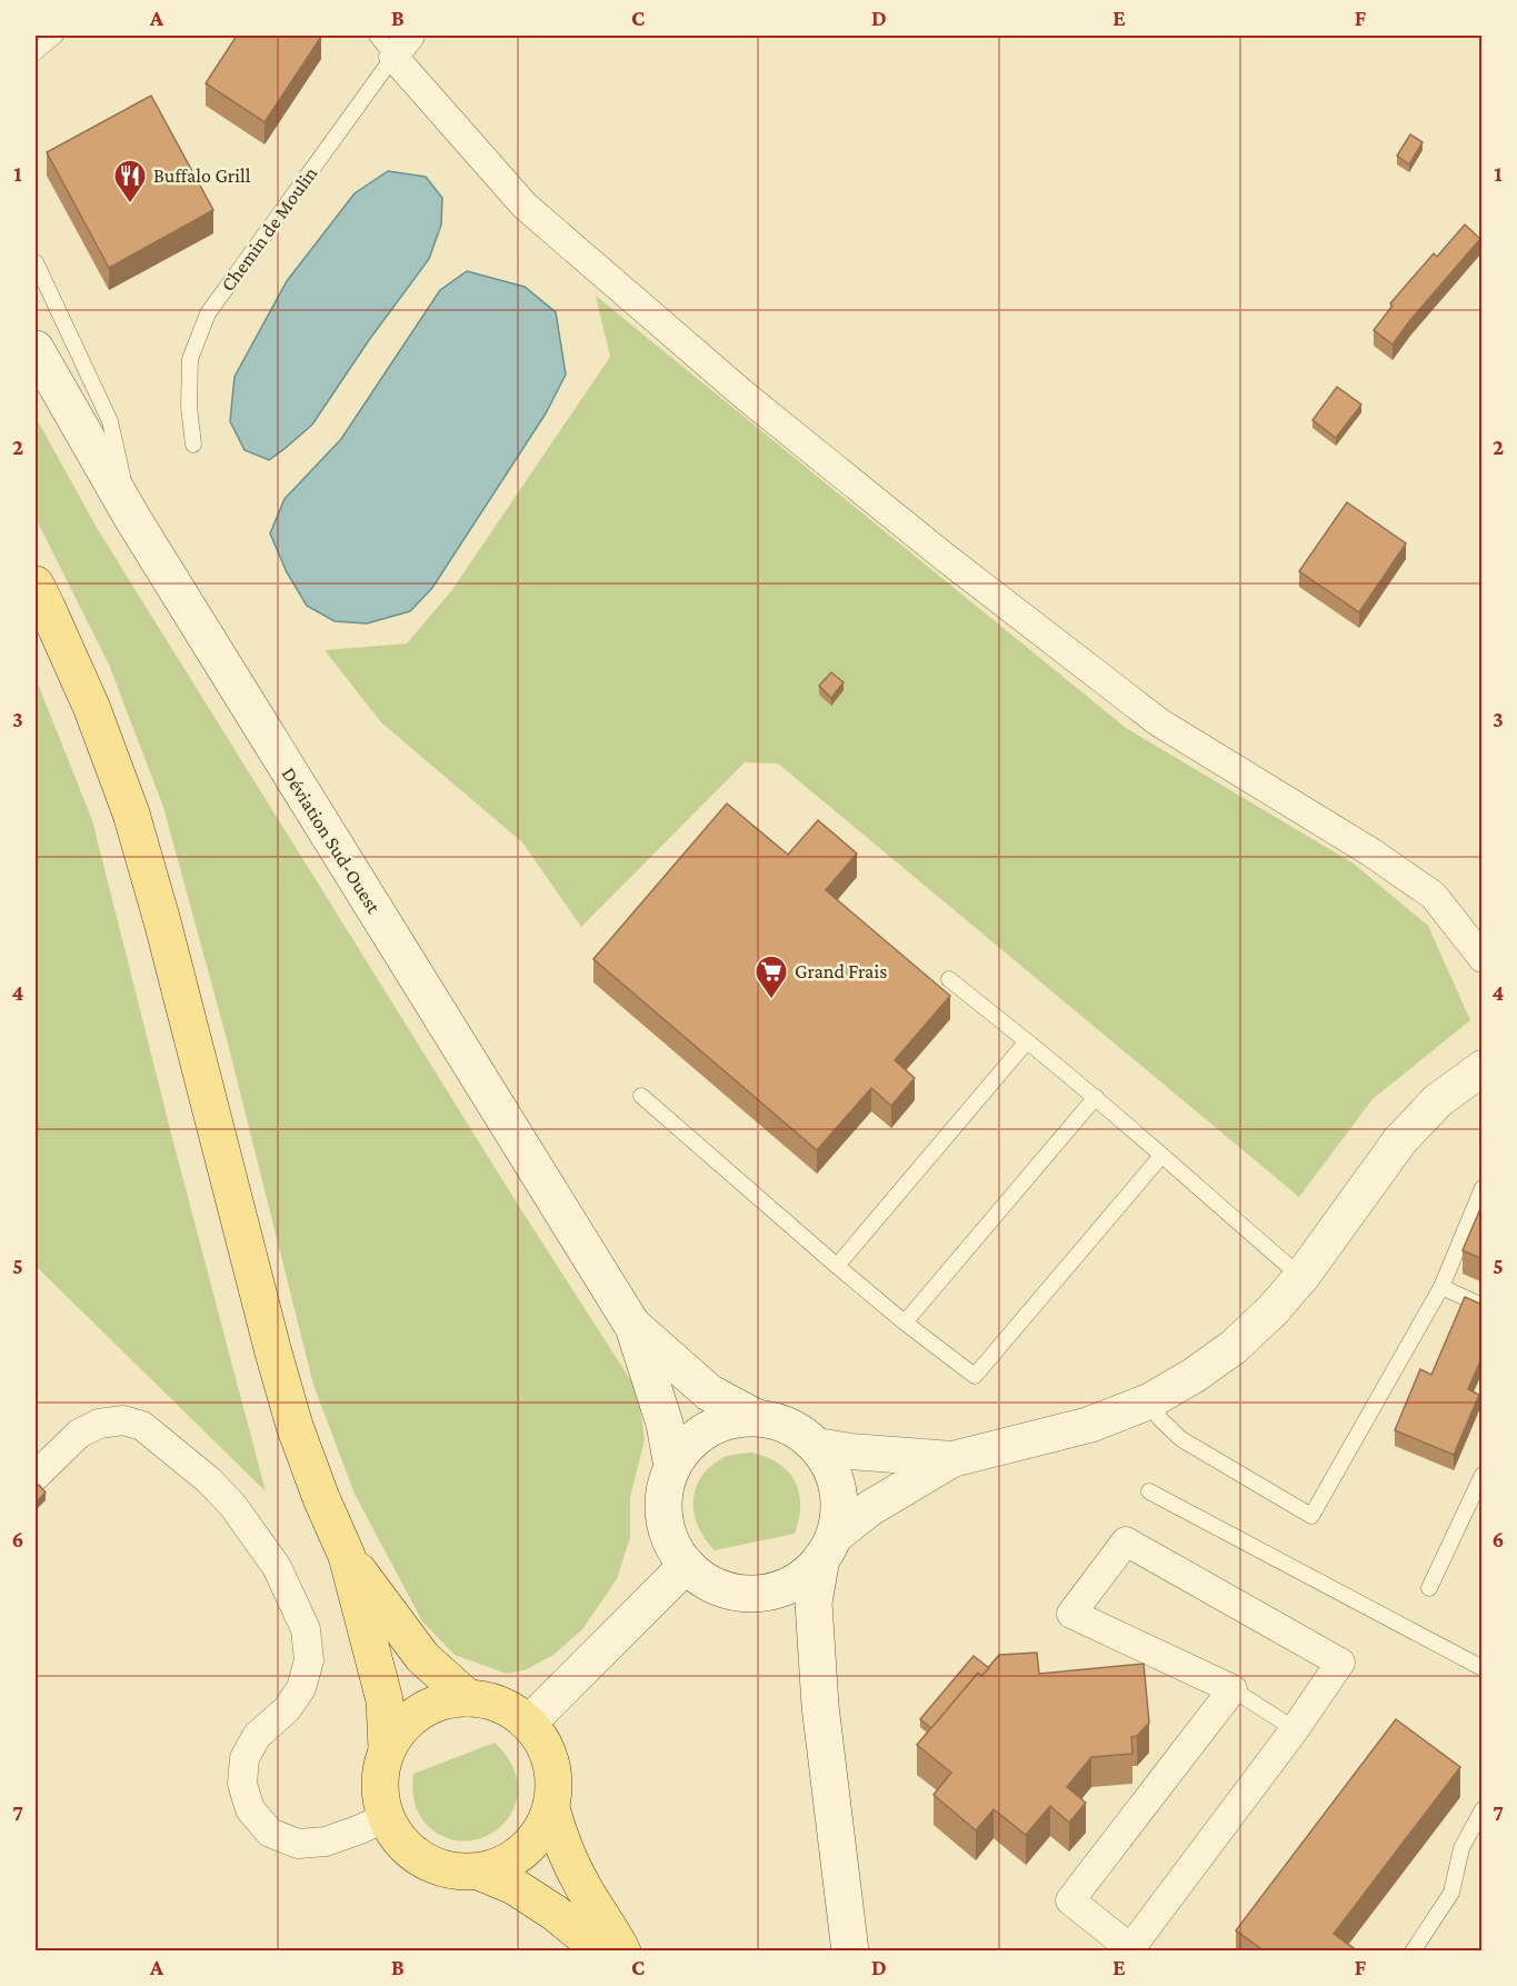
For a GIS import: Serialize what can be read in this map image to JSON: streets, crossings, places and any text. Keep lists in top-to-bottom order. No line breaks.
{"streets":{"main road":["Déviation Sud-Ouest"],"lane":["Chemin de Moulin"]},"places":{"restaurant":["Buffalo Grill"],"supermarket":["Grand Frais"]},"grid":{"columns":["A","B","C","D","E","F"],"rows":["1","2","3","4","5","6","7"]}}
